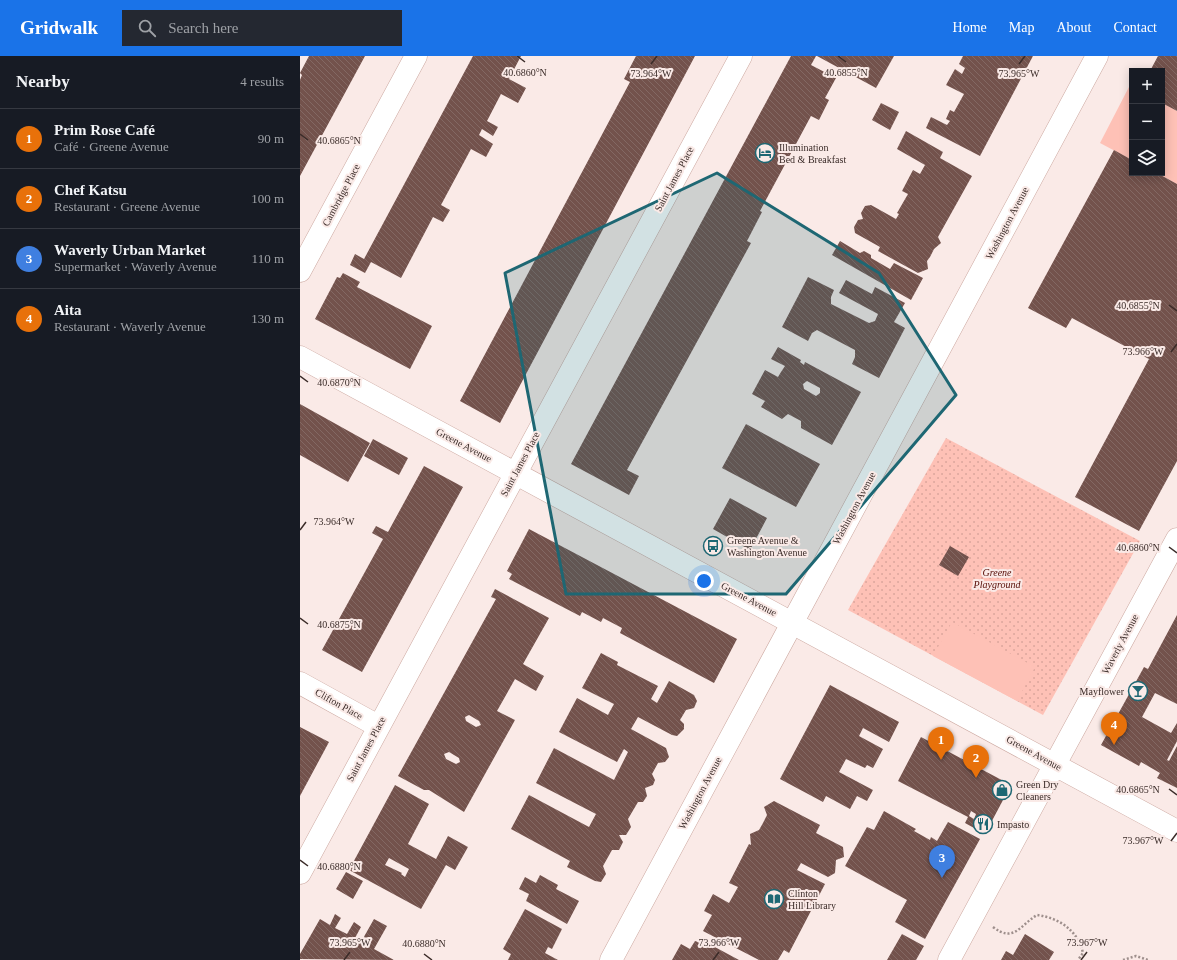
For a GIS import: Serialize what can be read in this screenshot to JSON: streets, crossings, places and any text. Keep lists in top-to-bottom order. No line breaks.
{"streets":{"street":["Saint James Place","Cambridge Place","Washington Avenue","Greene Avenue","Waverly Avenue","Clifton Place"]},"crossings":[["Saint James Place","Greene Avenue"],["Saint James Place","Clifton Place"],["Washington Avenue","Greene Avenue"],["Greene Avenue","Waverly Avenue"]],"parks":["Greene Playground"],"places":{"hotel":["Illumination Bed & Breakfast"],"bus stop":["Greene Avenue & Washington Avenue"],"bar":["Mayflower"],"shop":["Green Dry Cleaners"],"restaurant":["Impasto"],"library":["Clinton Hill Library"]},"page":{"header":"Gridwalk","search":"Search here","nav":["Home","Map","About","Contact"],"heading":["Nearby","4 results"],"map_buttons":["+","−"],"list":[{"mark":"1","name":"Prim Rose Café","note":"Café · Greene Avenue","value":"90 m"},{"mark":"2","name":"Chef Katsu","note":"Restaurant · Greene Avenue","value":"100 m"},{"mark":"3","name":"Waverly Urban Market","note":"Supermarket · Waverly Avenue","value":"110 m"},{"mark":"4","name":"Aita","note":"Restaurant · Waverly Avenue","value":"130 m"}],"pins":["4","1","2","3"]},"coordinates":["40.6860°N","40.6855°N","73.964°W","73.965°W","40.6865°N","73.966°W","40.6870°N","40.6875°N","73.967°W","40.6880°N"]}
